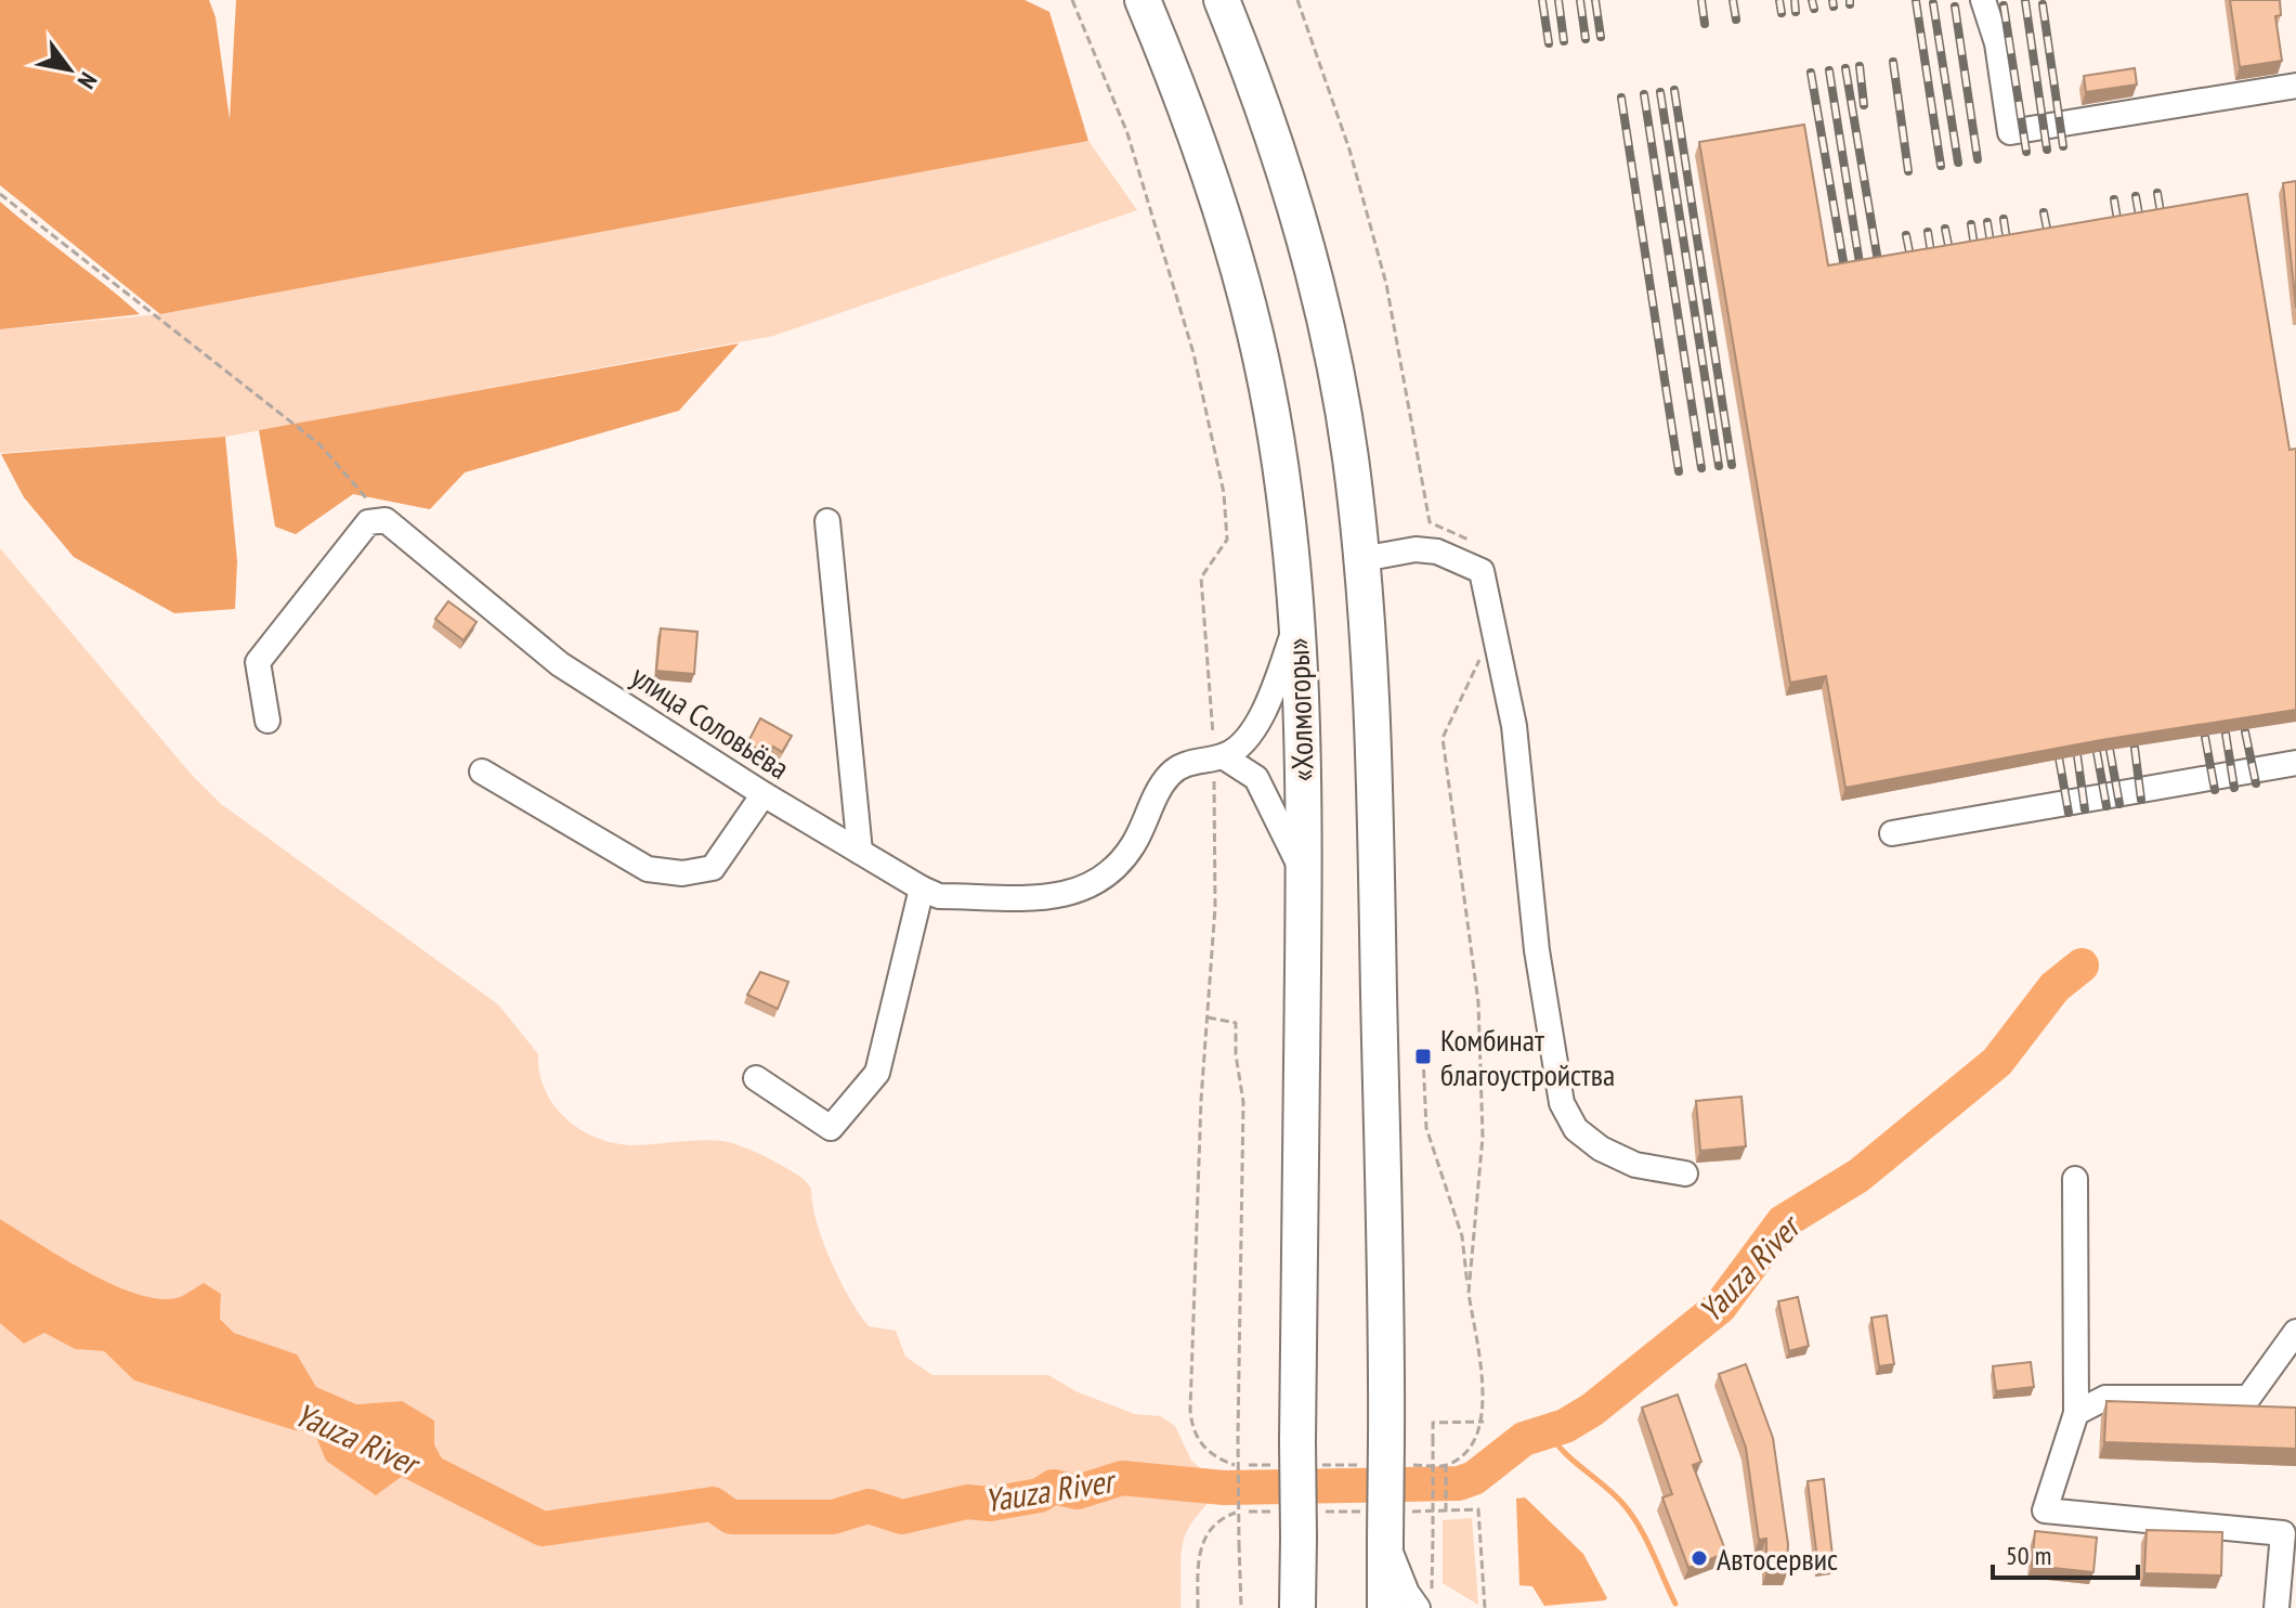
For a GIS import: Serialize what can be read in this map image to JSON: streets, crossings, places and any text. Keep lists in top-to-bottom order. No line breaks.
{"streets":{"highway":["«Холмогоры»"],"street":["улица Соловьёва"]},"crossings":[["«Холмогоры»","улица Соловьёва"]],"water":["Yauza River"],"places":{"transit":["Комбинат благоустройства"],"other":["Автосервис"]},"scale_bar":"50 m","north":"bottom right"}
